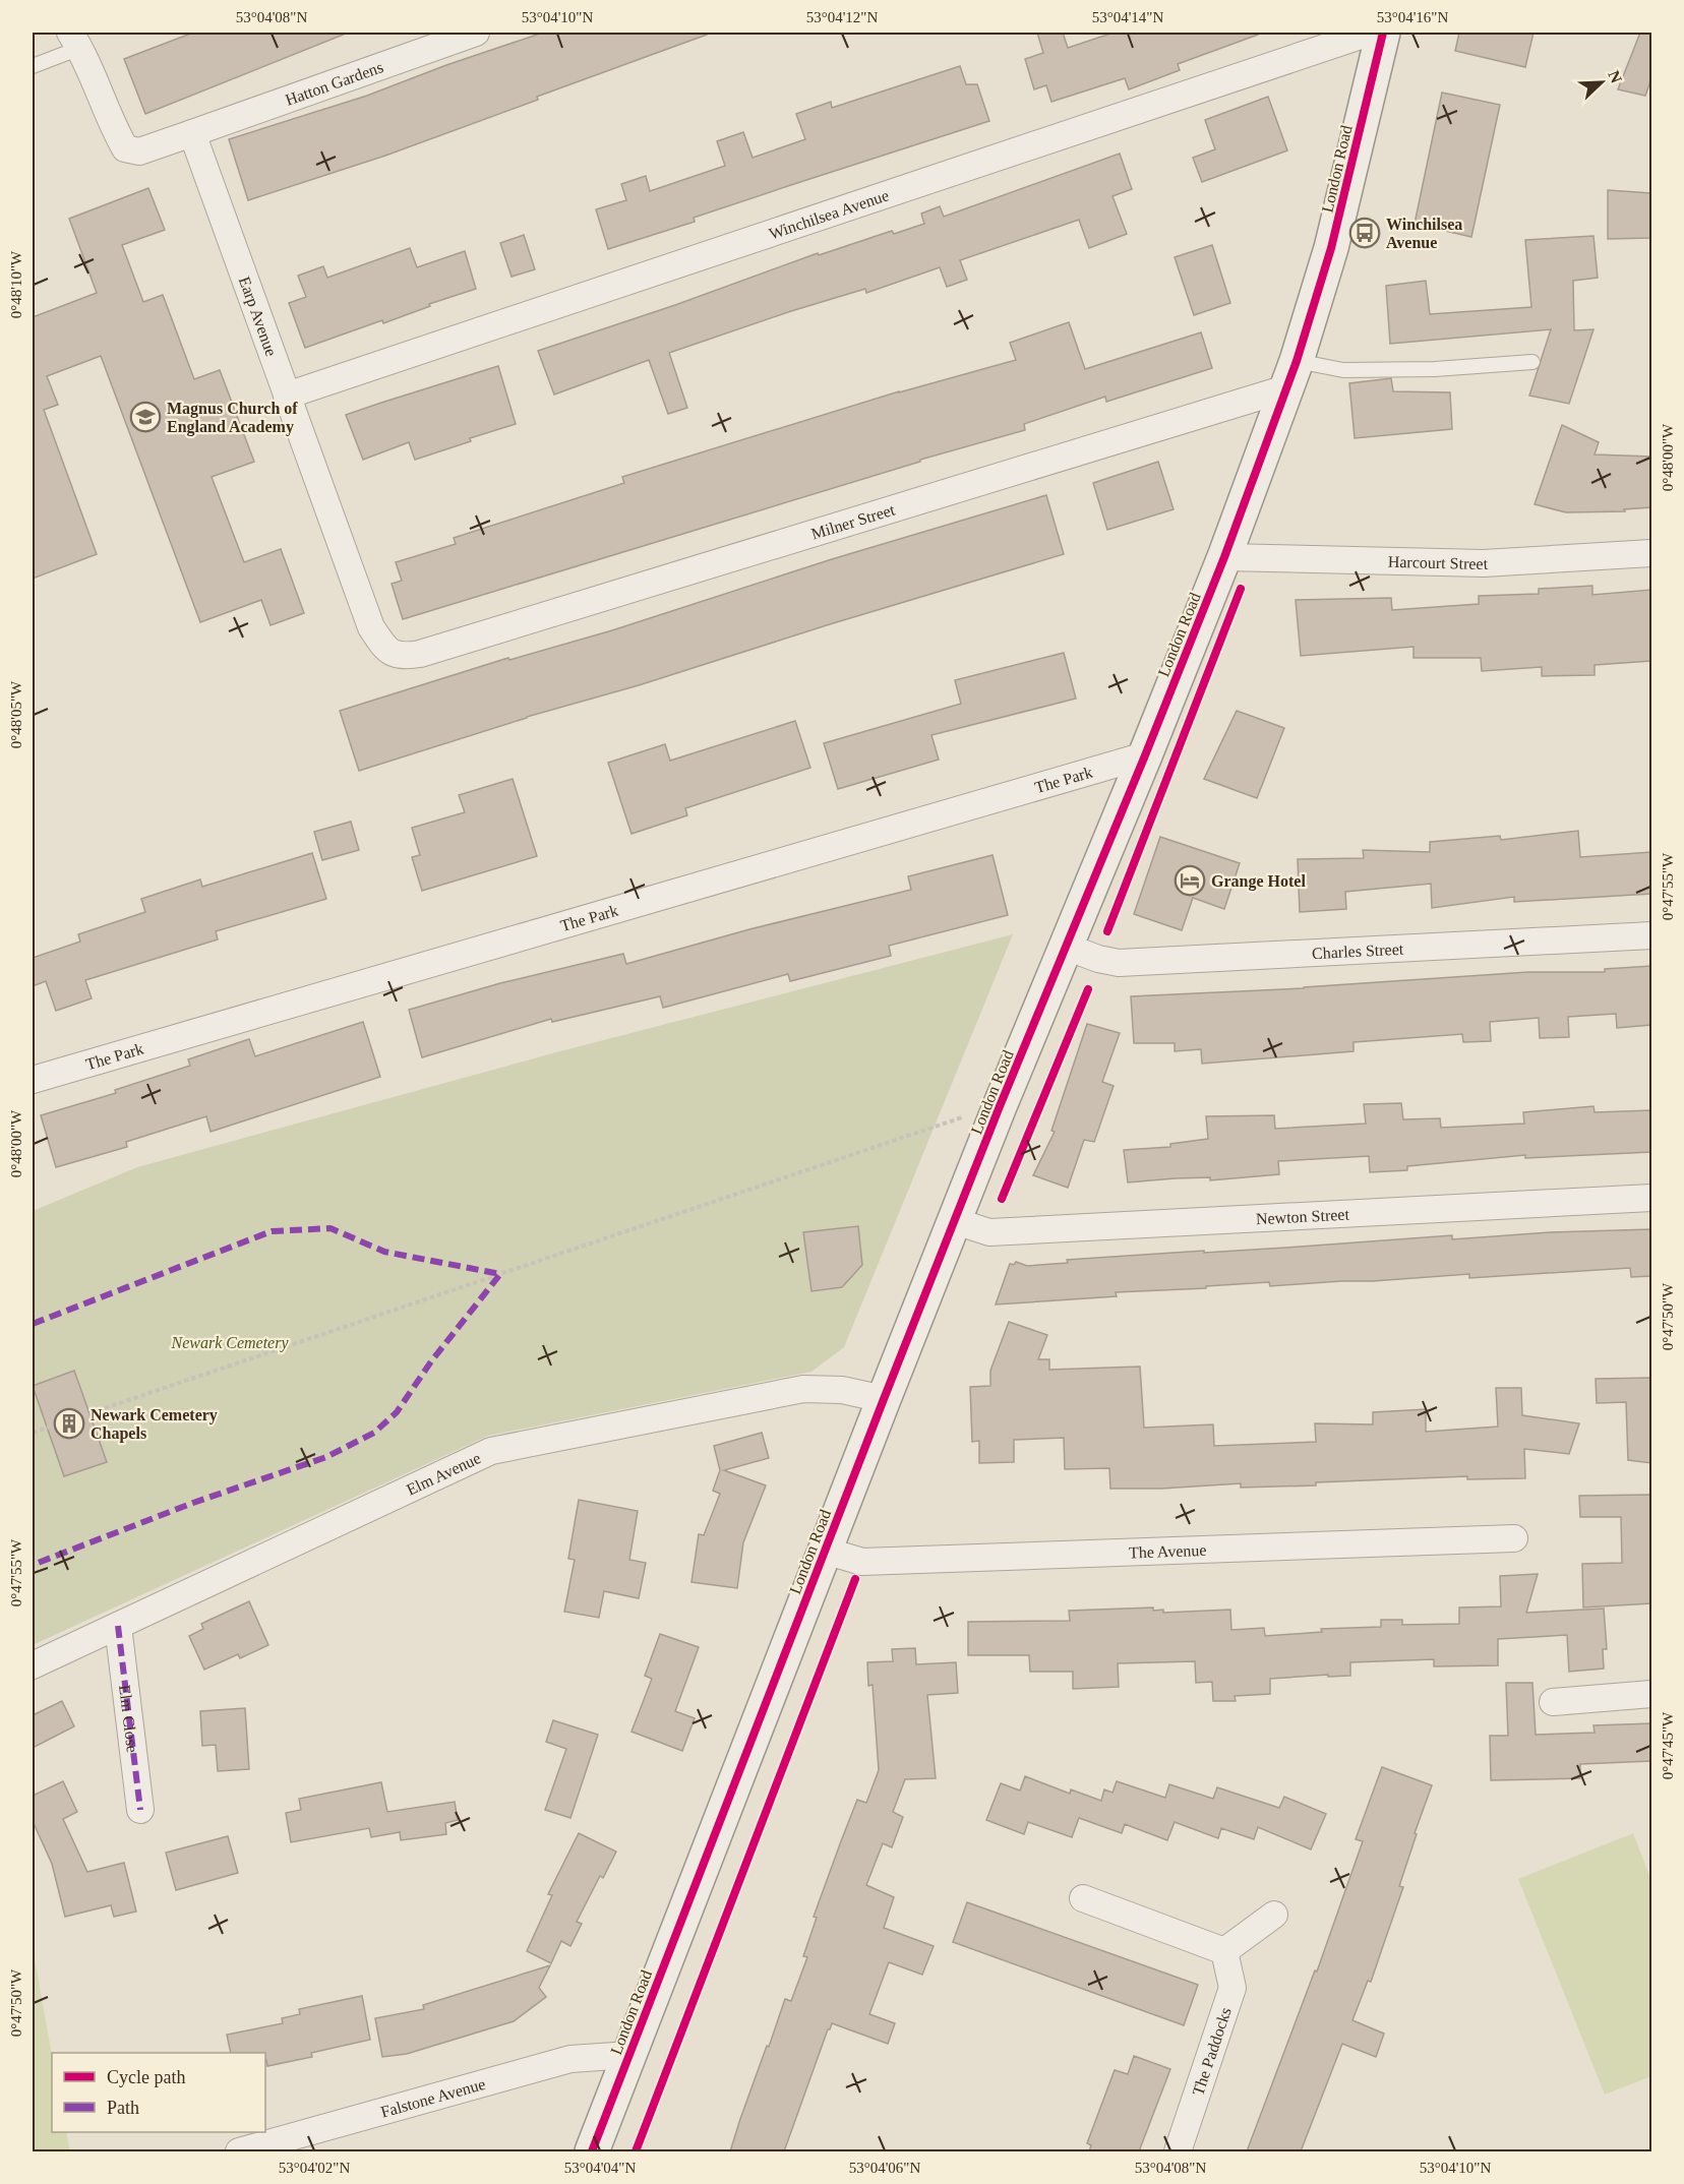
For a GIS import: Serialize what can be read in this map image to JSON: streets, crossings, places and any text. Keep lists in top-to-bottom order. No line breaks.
{"streets":{"main road":["London Road"],"street":["Hatton Gardens","Winchilsea Avenue","Earp Avenue","Milner Street","Harcourt Street","The Park","Charles Street","Newton Street","Elm Avenue","The Avenue","Elm Close","The Paddocks","Falstone Avenue"]},"crossings":[["Hatton Gardens","Earp Avenue"],["London Road","Milner Street"],["London Road","Harcourt Street"],["London Road","The Park"],["London Road","Charles Street"],["London Road","Newton Street"],["London Road","Elm Avenue"],["London Road","The Avenue"],["London Road","Falstone Avenue"],["Winchilsea Avenue","Earp Avenue"],["Earp Avenue","Milner Street"],["Elm Avenue","Elm Close"]],"parks":["Newark Cemetery"],"places":{"bus stop":["Winchilsea Avenue"],"school or university":["Magnus Church of England Academy"],"hotel":["Grange Hotel"],"building":["Newark Cemetery Chapels"]},"legend":["Cycle path","Path"],"north":"top right","coordinates":["53°04'08\"N","53°04'10\"N","53°04'12\"N","53°04'14\"N","53°04'16\"N","0°48'10\"W","0°48'00\"W","0°48'05\"W","0°47'55\"W","0°47'50\"W","0°47'45\"W","53°04'02\"N","53°04'04\"N","53°04'06\"N"]}
